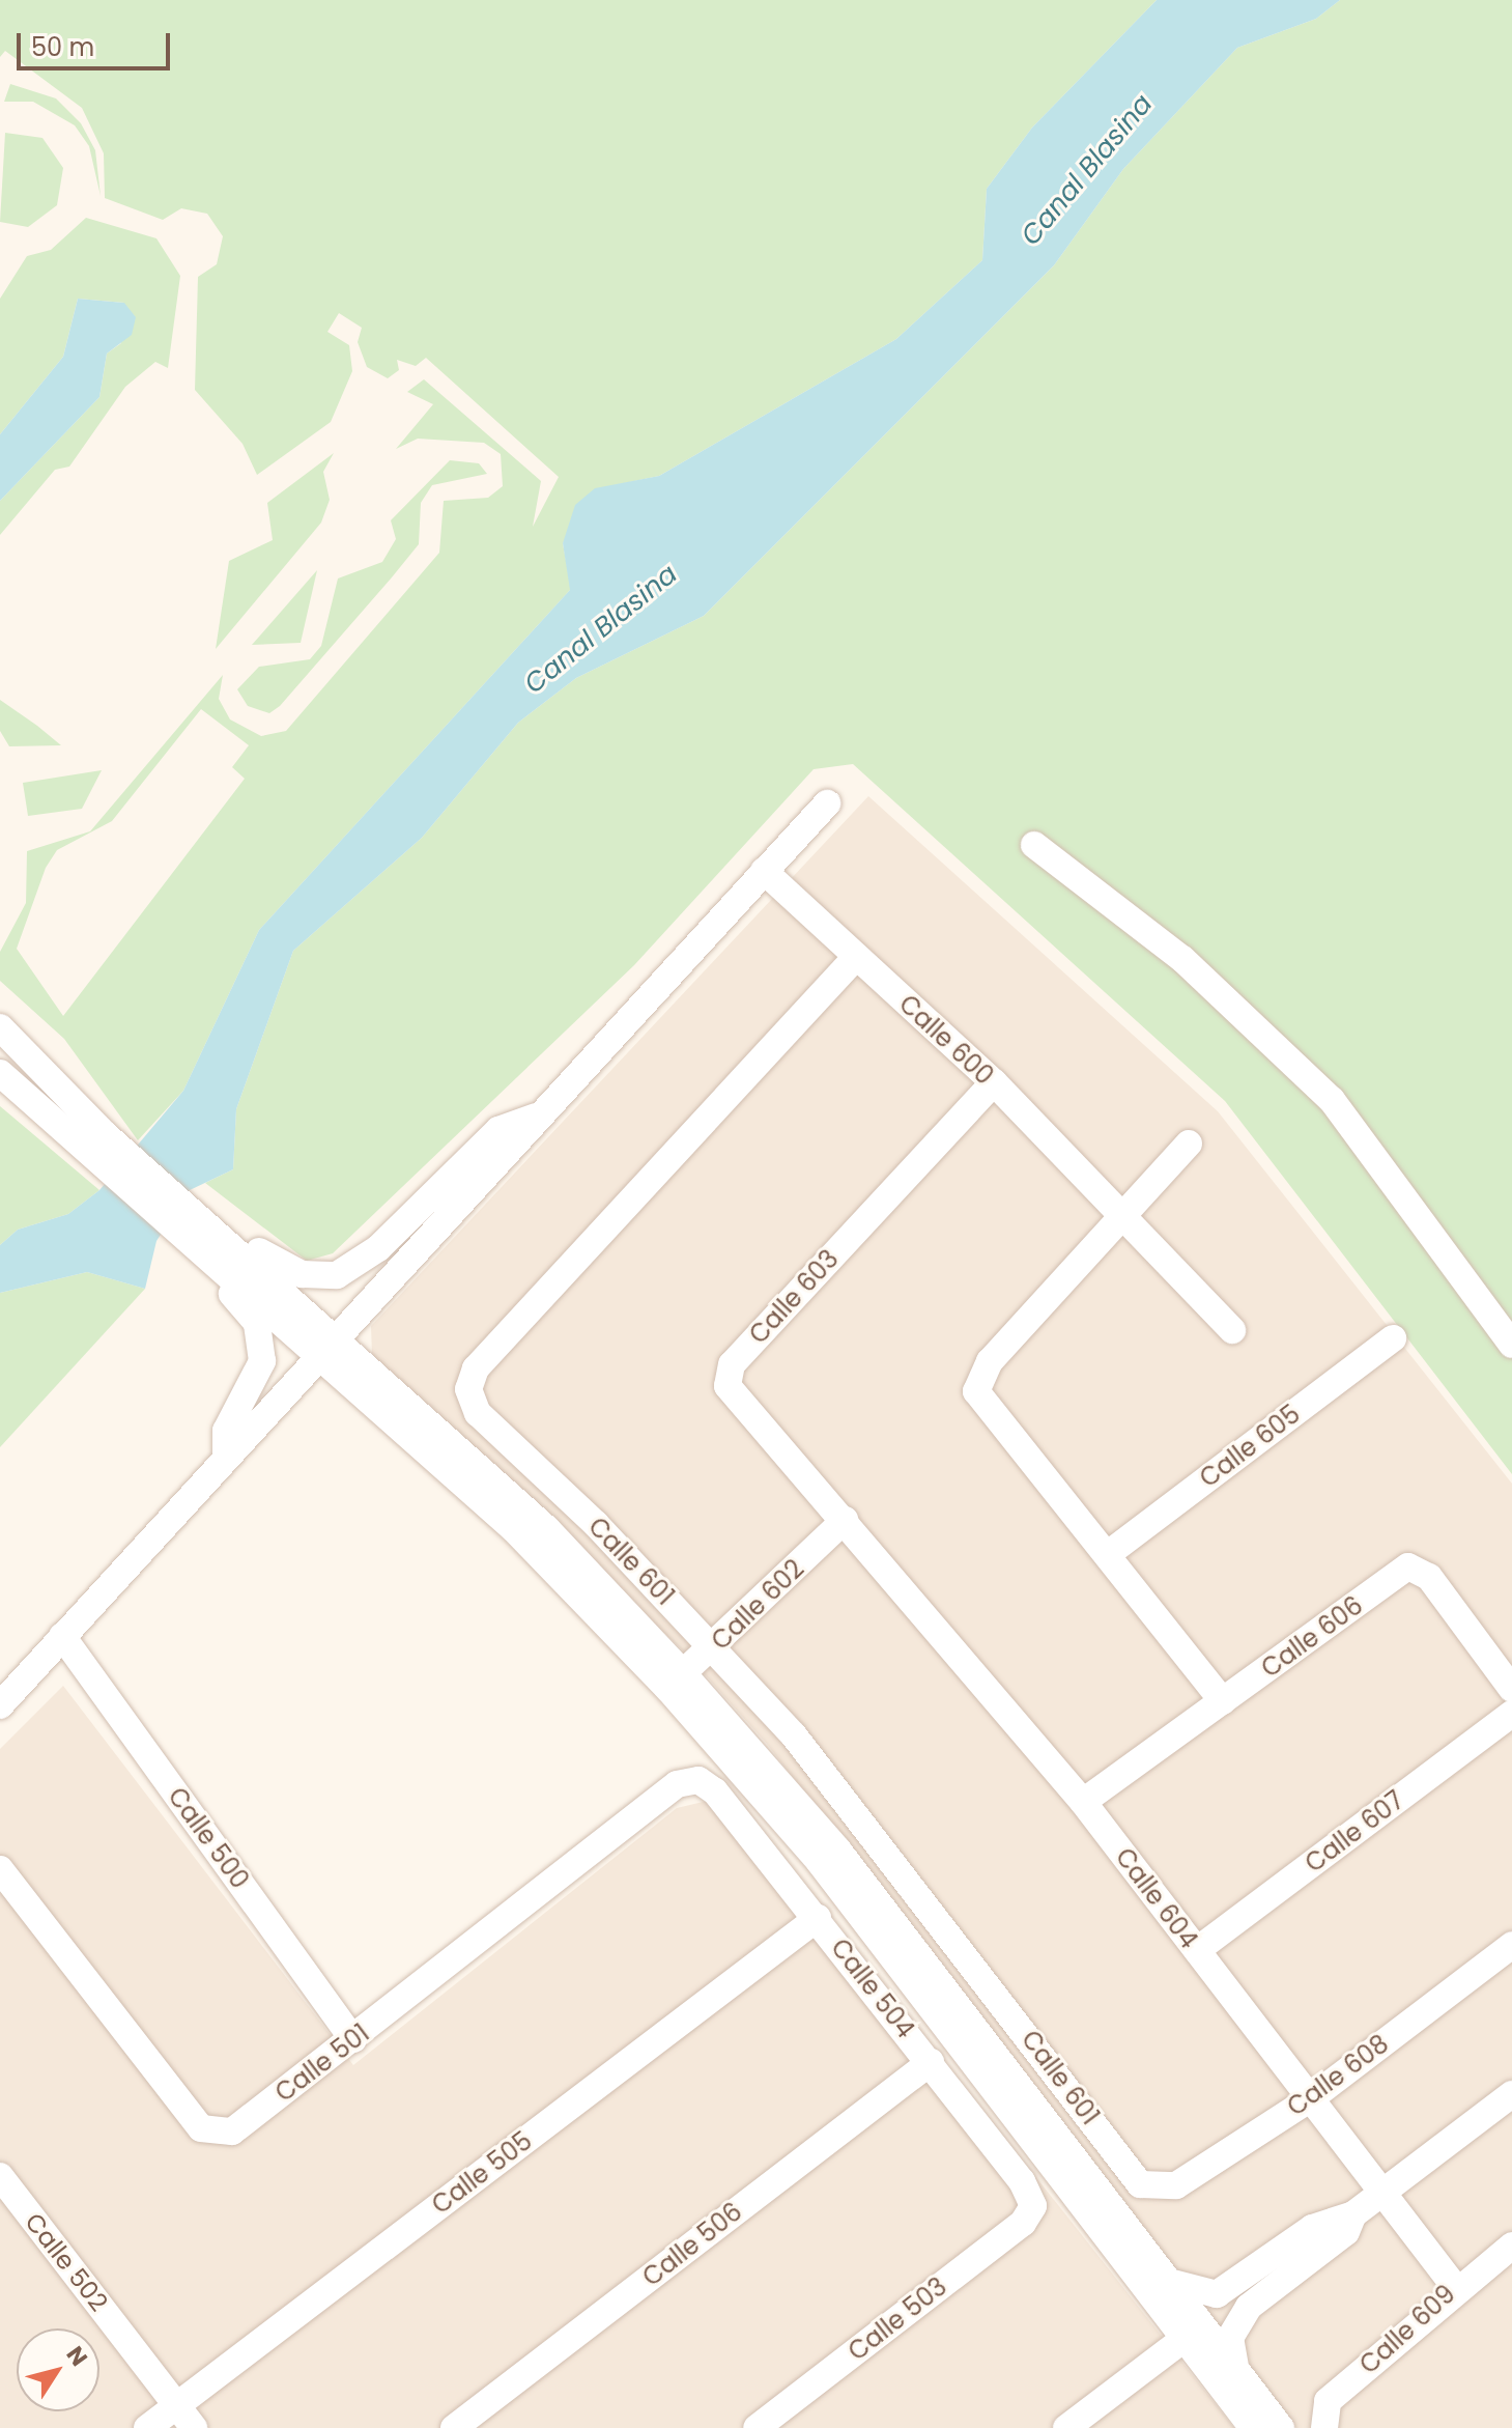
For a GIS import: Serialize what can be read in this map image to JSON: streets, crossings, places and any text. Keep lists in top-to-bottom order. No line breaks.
{"streets":{"street":["Calle 600","Calle 603","Calle 605","Calle 601","Calle 602","Calle 606","Calle 607","Calle 500","Calle 604","Calle 504","Calle 501","Calle 608","Calle 505","Calle 506","Calle 502","Calle 503","Calle 609"]},"crossings":[["Calle 600","Calle 603"],["Calle 600","Calle 601"],["Calle 603","Calle 602"],["Calle 603","Calle 604"],["Calle 601","Calle 602"],["Calle 601","Calle 608"],["Calle 602","Calle 604"],["Calle 606","Calle 604"],["Calle 607","Calle 604"],["Calle 500","Calle 501"],["Calle 604","Calle 608"],["Calle 604","Calle 609"],["Calle 504","Calle 501"],["Calle 504","Calle 505"],["Calle 504","Calle 506"],["Calle 504","Calle 503"],["Calle 505","Calle 502"]],"water":["Canal Blasina"],"scale_bar":"50 m","north":"top right"}
